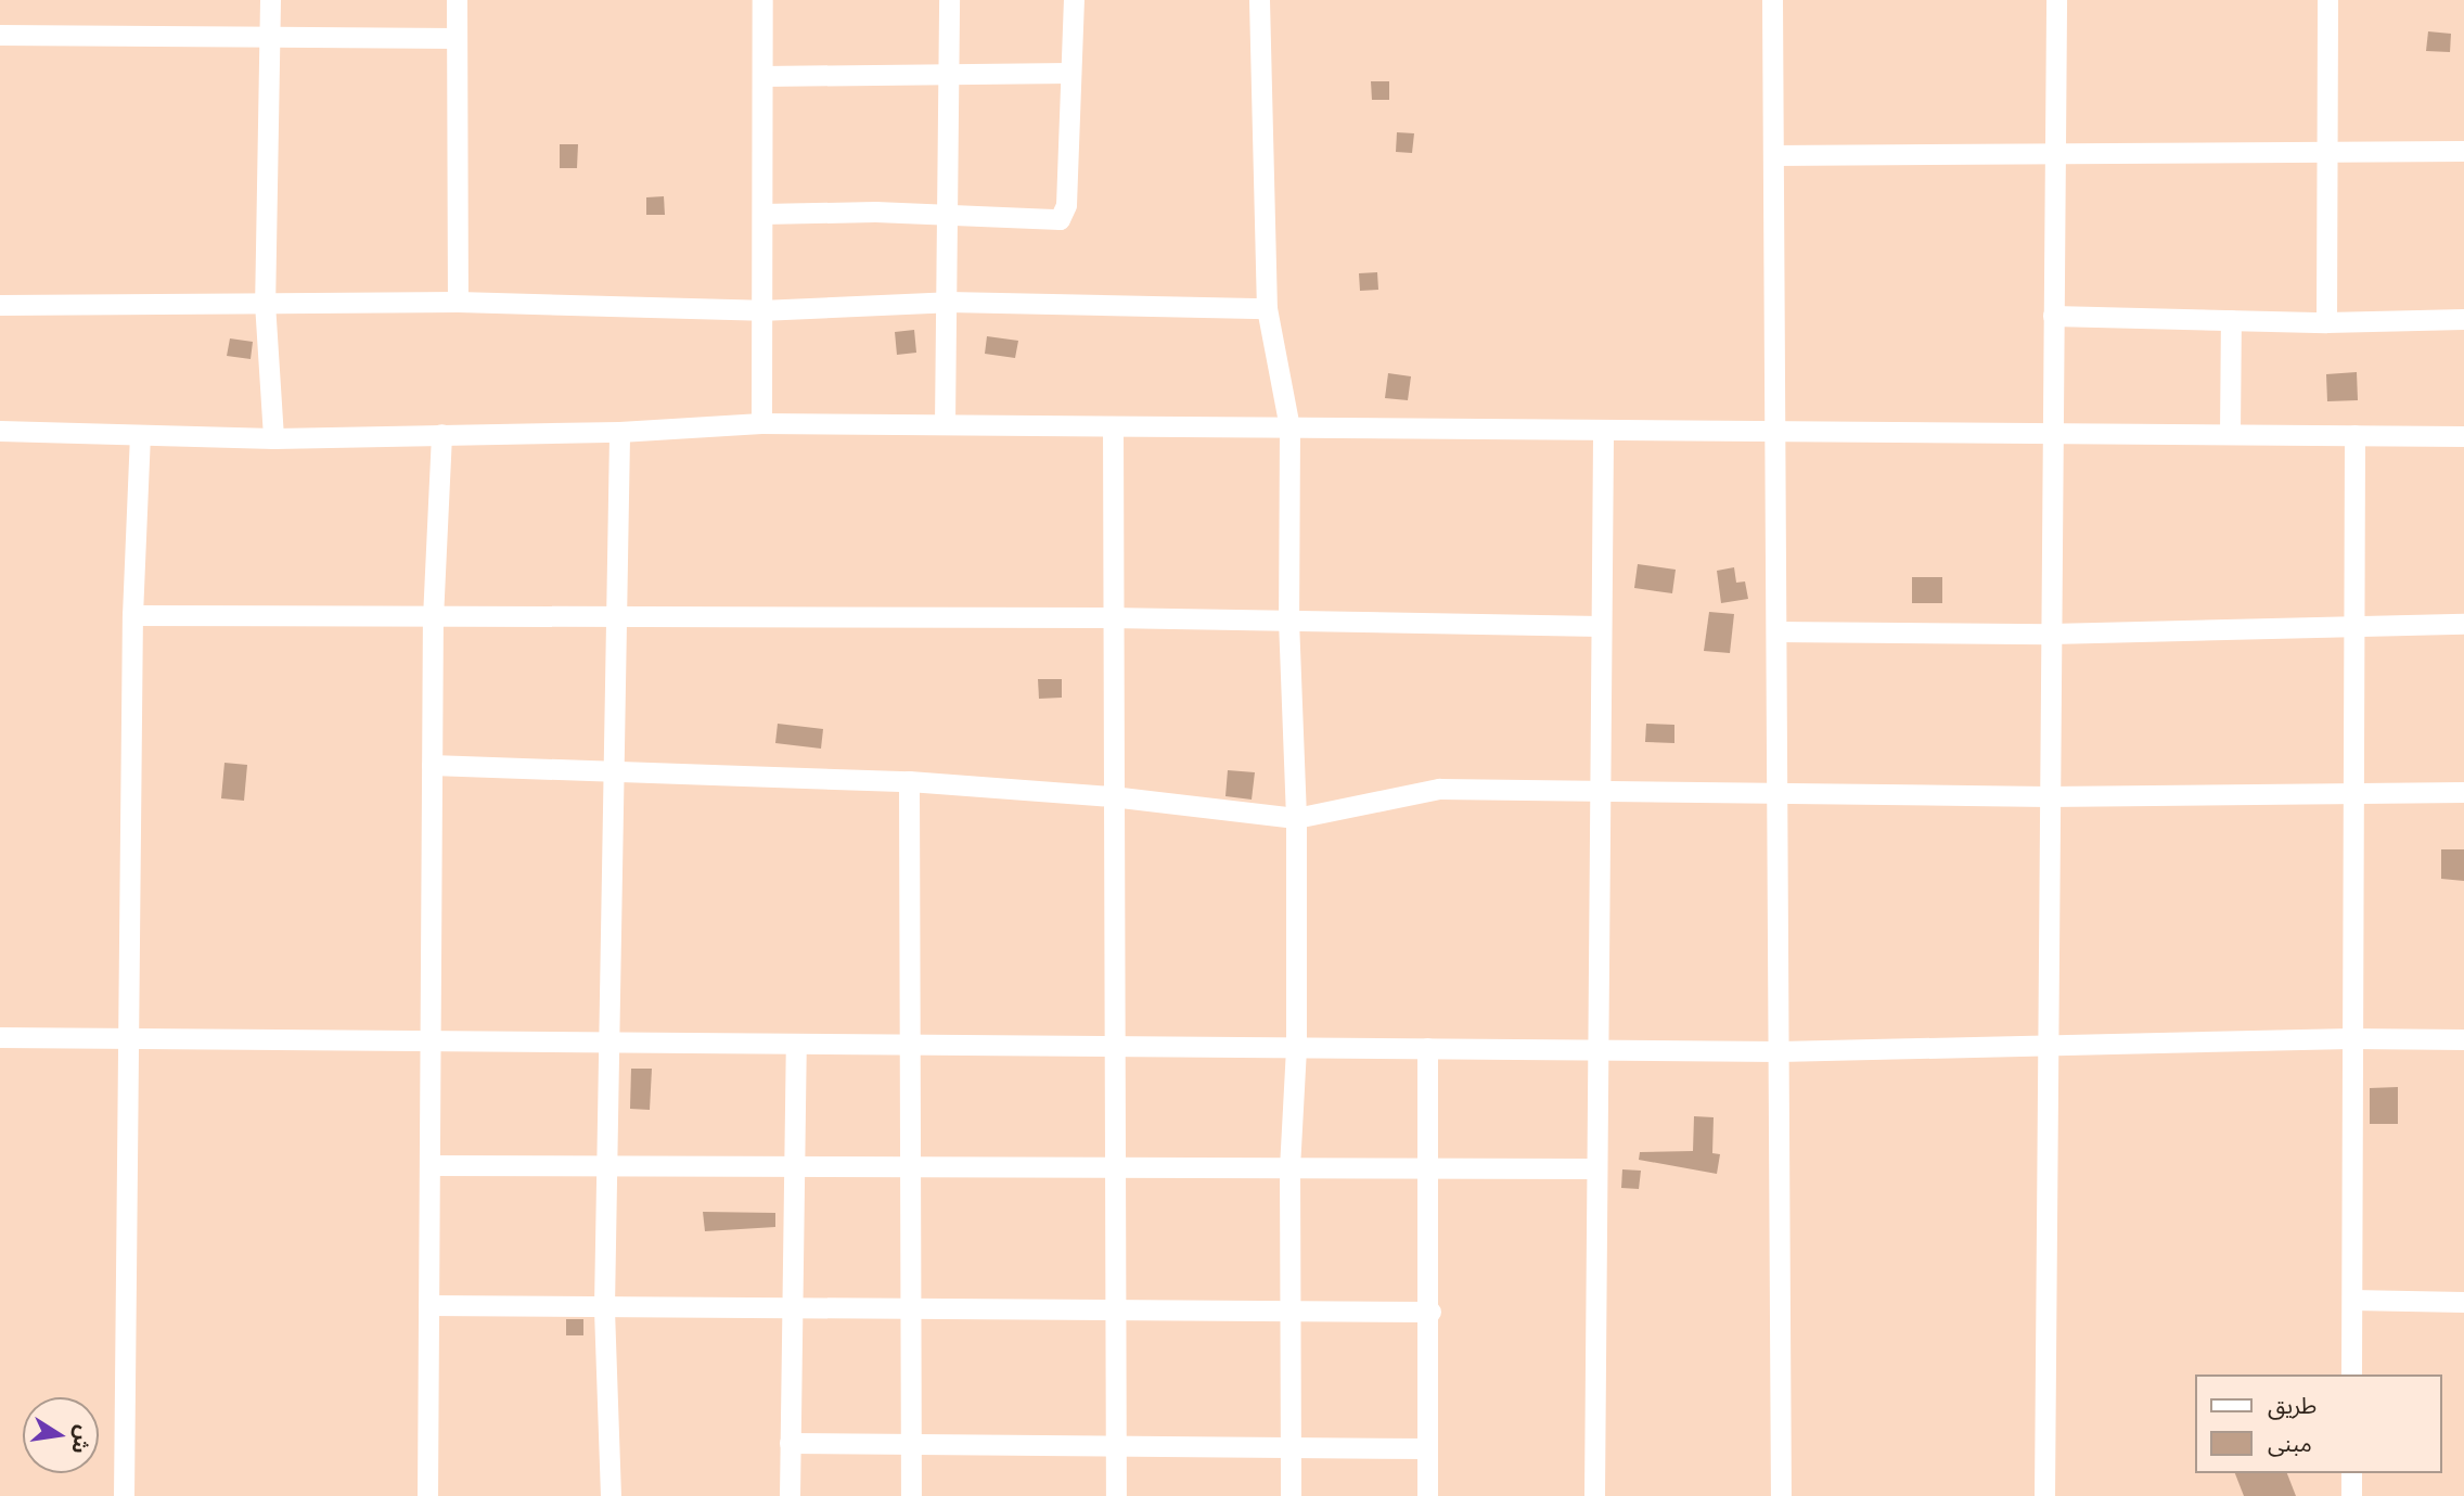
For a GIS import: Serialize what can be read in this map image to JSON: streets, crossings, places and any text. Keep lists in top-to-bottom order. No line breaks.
{"legend":["طريق","مبنى"],"north":"right"}
